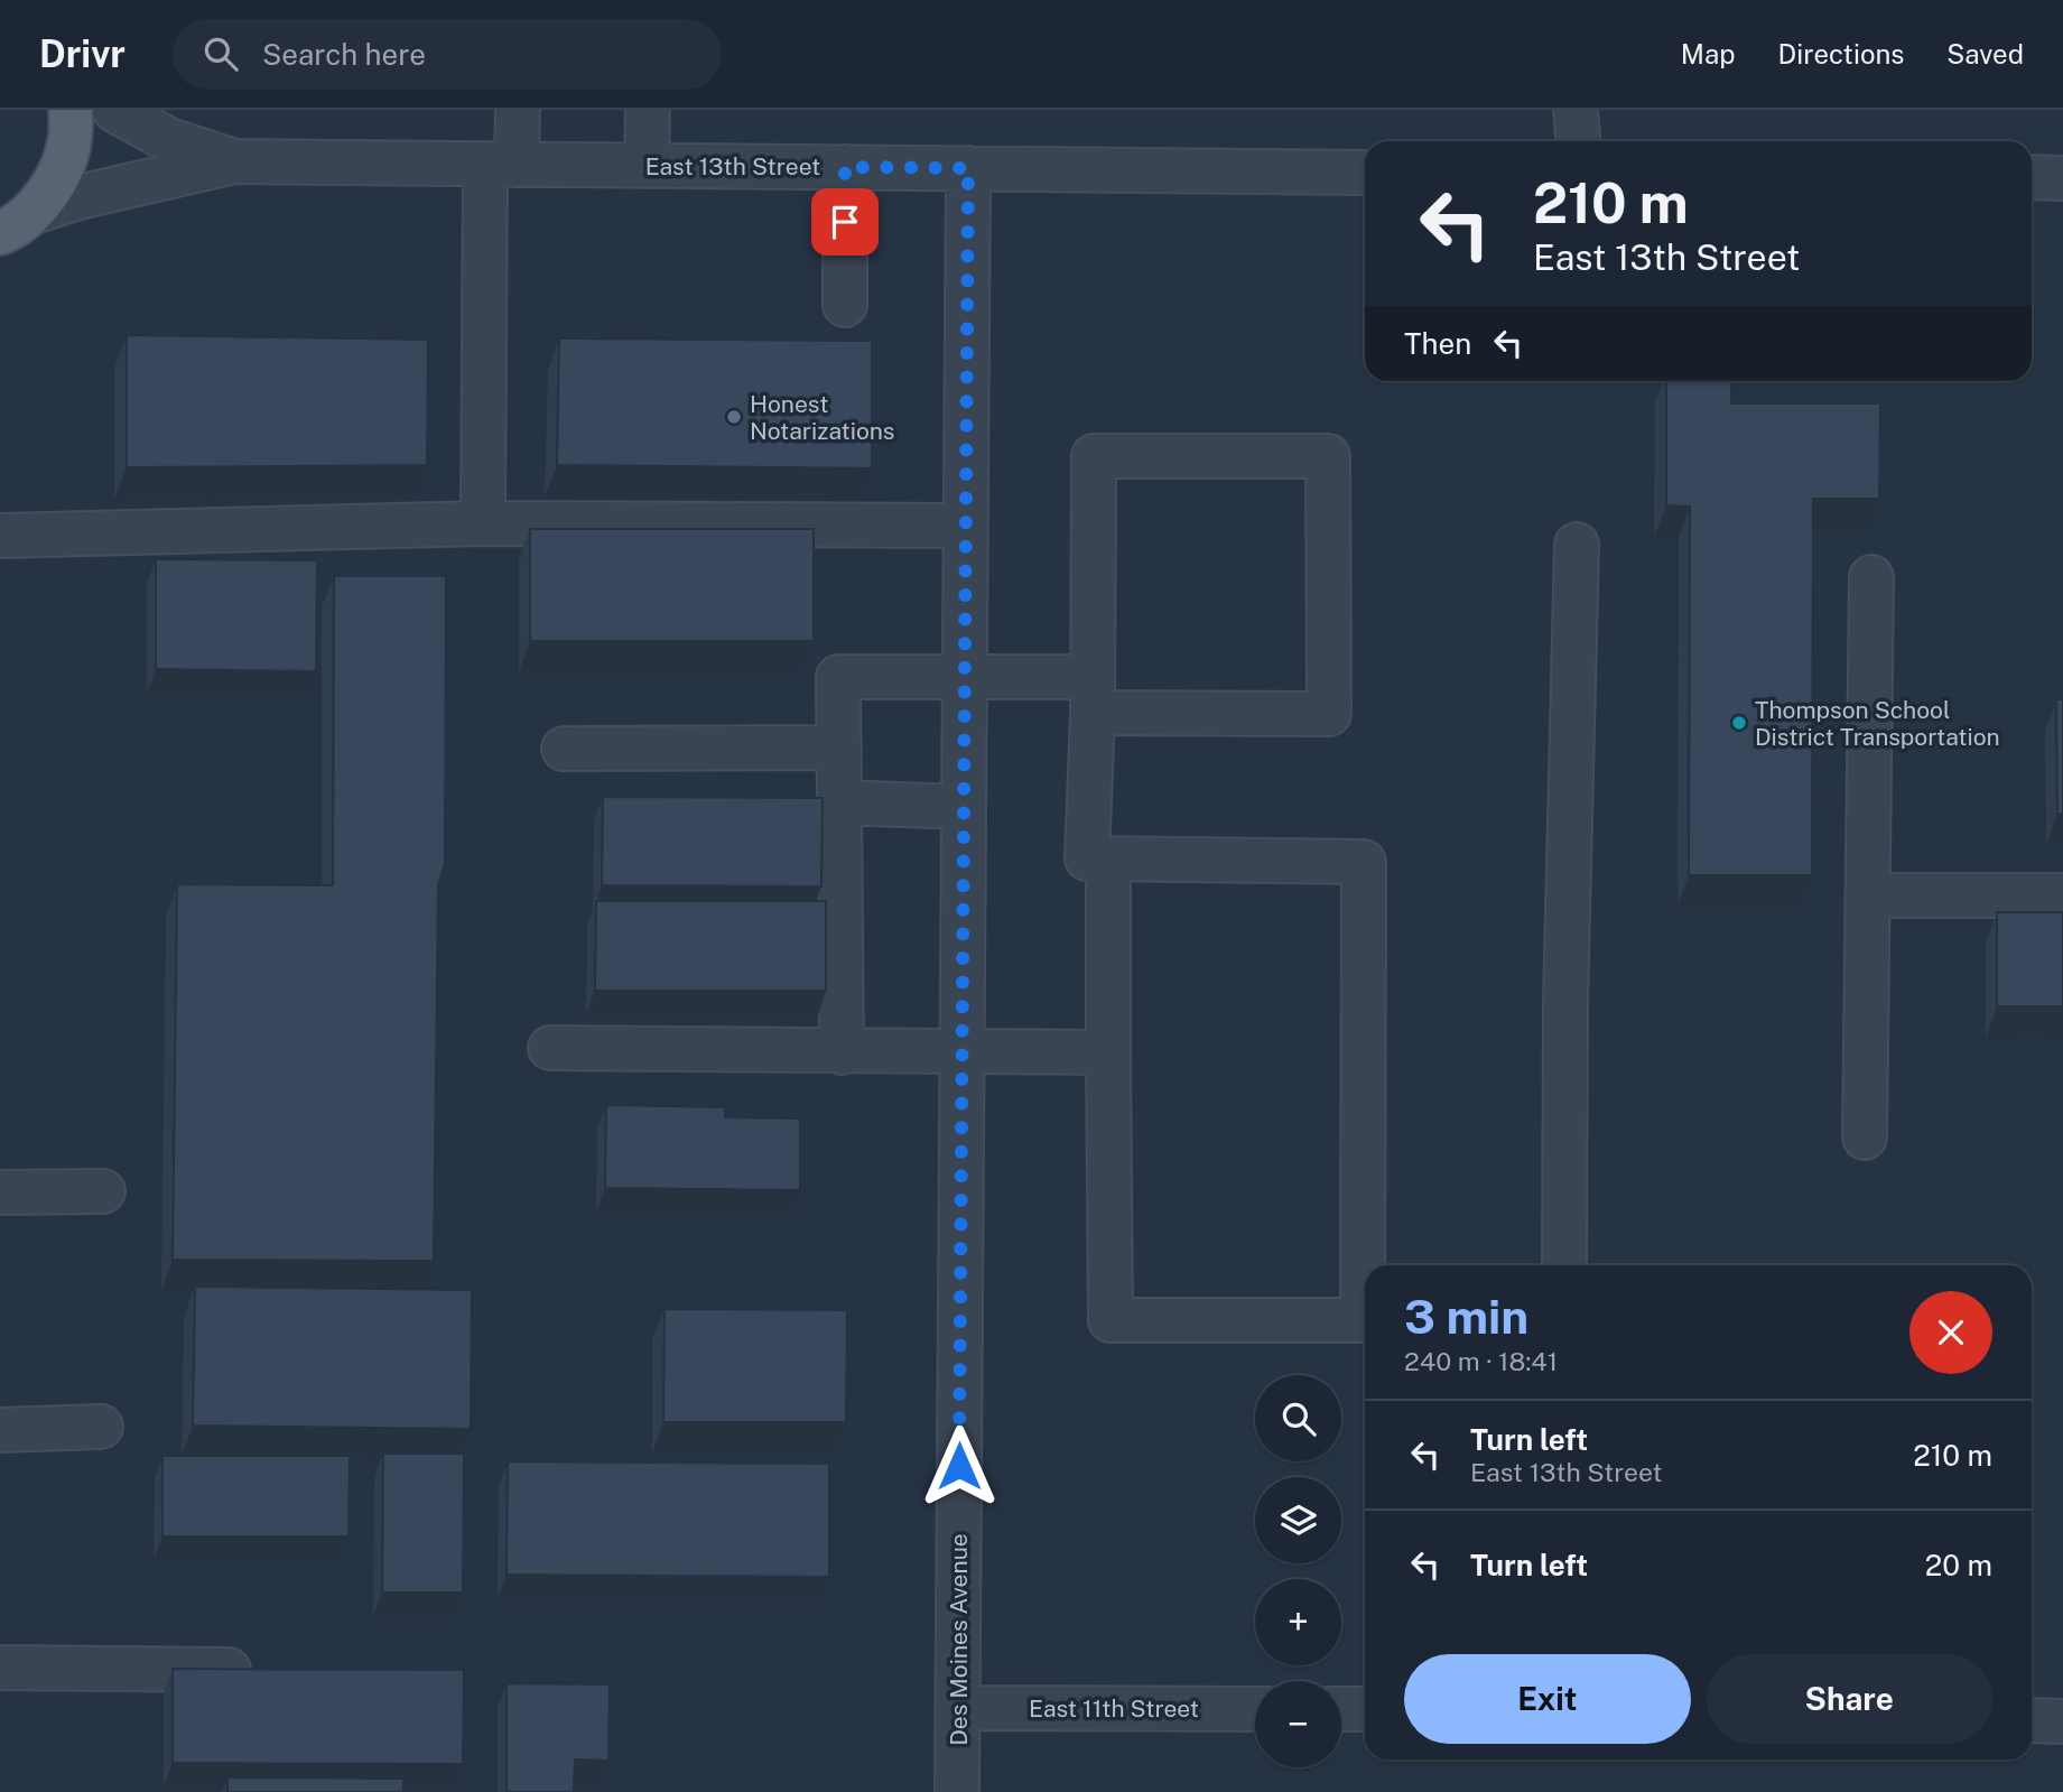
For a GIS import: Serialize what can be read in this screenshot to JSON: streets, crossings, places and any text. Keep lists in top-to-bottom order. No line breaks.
{"streets":{"street":["East 13th Street","Des Moines Avenue","East 11th Street"]},"crossings":[["East 13th Street","Des Moines Avenue"],["Des Moines Avenue","East 11th Street"]],"places":["Honest Notarizations","Thompson School District Transportation"],"page":{"header":"Drivr","search":"Search here","nav":["Map","Directions","Saved"],"turn":["210 m","East 13th Street"],"then":"Then","heading":["3 min","240 m · 18:41"],"map_buttons":["+","−"],"list":[{"name":"Turn left","note":"East 13th Street","value":"210 m"},{"name":"Turn left","value":"20 m"}],"buttons":["Exit","Share"]}}
